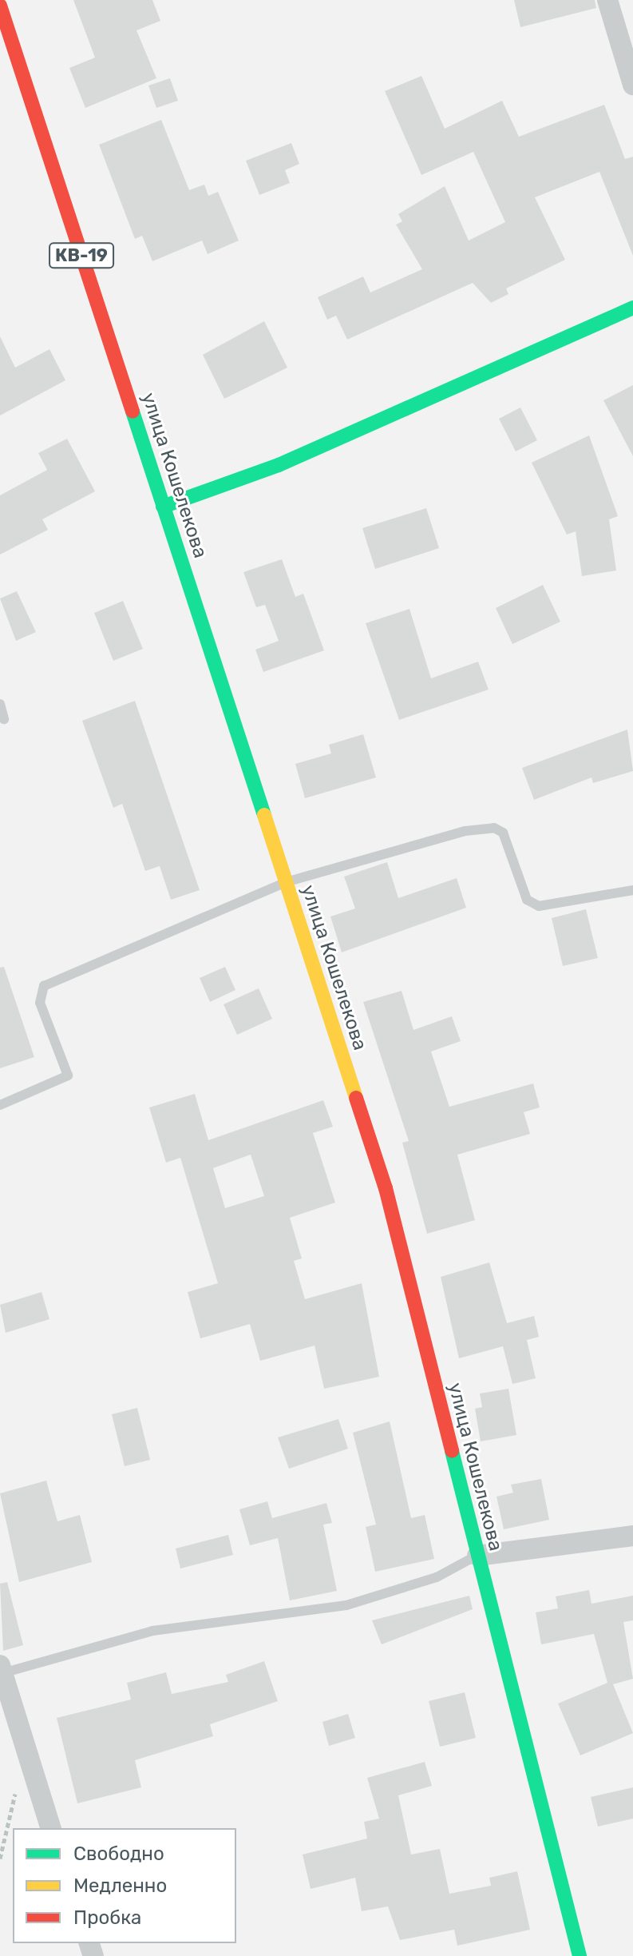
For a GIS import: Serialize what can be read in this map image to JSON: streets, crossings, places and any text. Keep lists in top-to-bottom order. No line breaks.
{"streets":{"main road":["КВ-19","улица Кошелекова"]},"legend":["Свободно","Медленно","Пробка"]}
